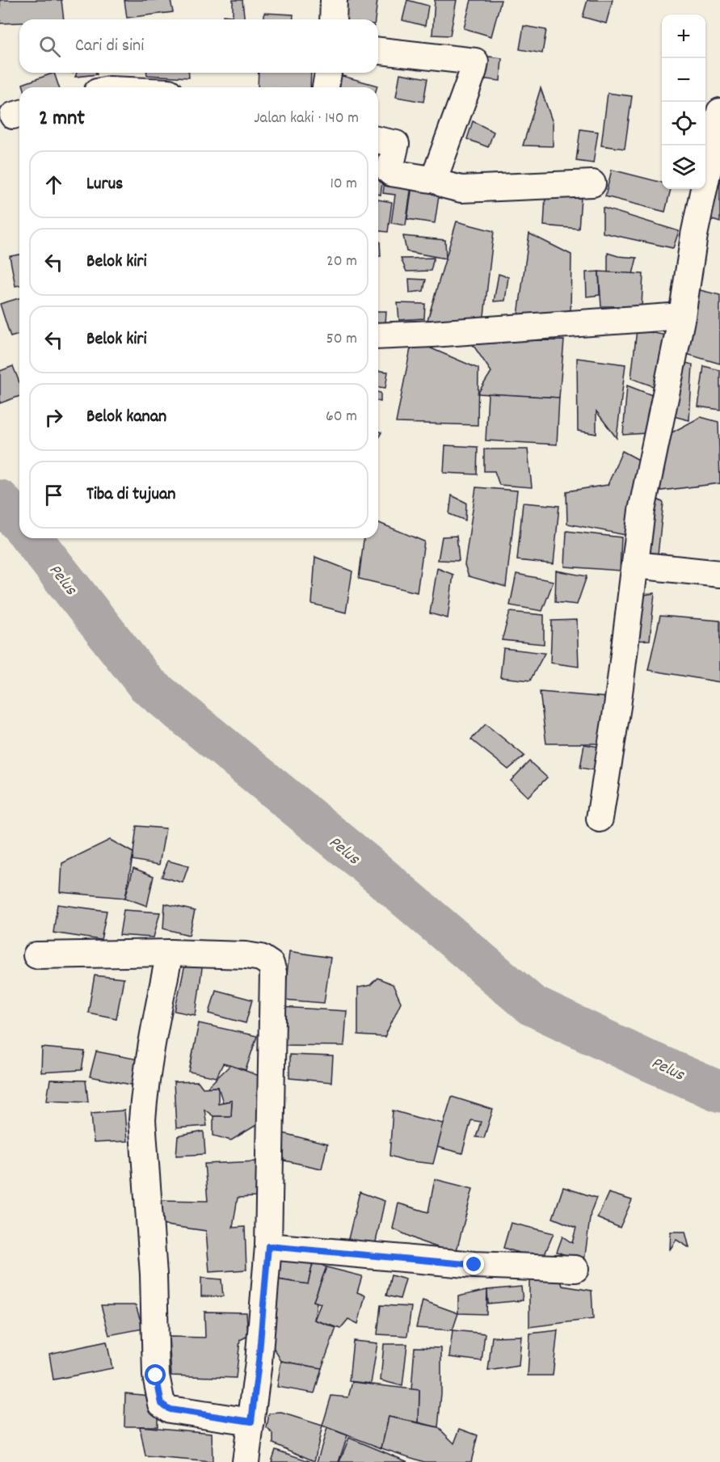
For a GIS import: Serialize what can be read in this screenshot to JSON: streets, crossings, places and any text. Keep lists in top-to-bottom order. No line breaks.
{"water":["Pelus"],"page":{"map_buttons":["+","−"],"search":"Cari di sini","heading":["2 mnt","Jalan kaki · 140 m"],"list":[["Lurus","10 m"],["Belok kiri","20 m"],["Belok kiri","50 m"],["Belok kanan","60 m"],"Tiba di tujuan"]}}
